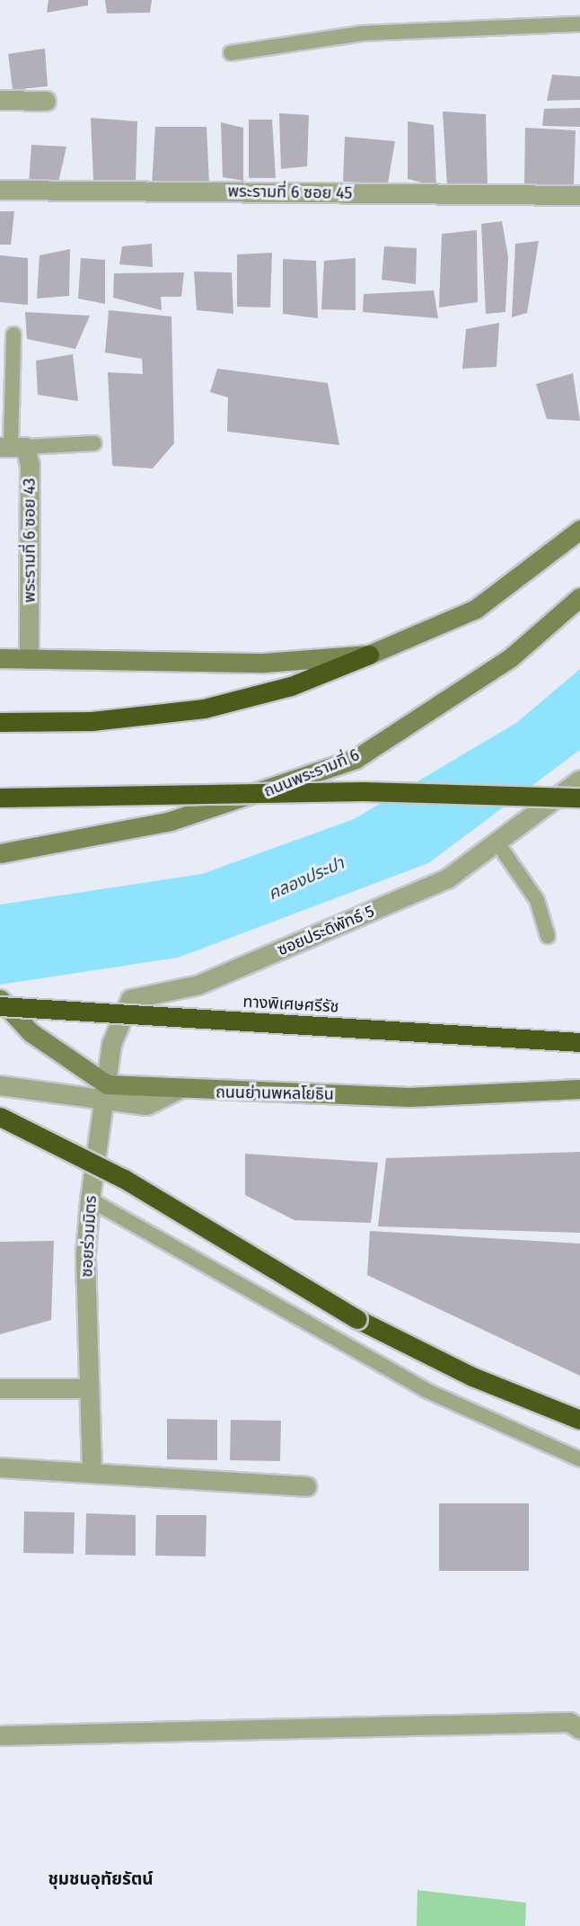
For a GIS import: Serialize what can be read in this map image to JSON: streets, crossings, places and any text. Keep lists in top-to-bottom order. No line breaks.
{"streets":{"highway":["ทางพิเศษศรีรัช"],"main road":["ถนนพระรามที่ 6","ถนนย่านพหลโยธิน"],"street":["พระรามที่ 6 ซอย 45","พระรามที่ 6 ซอย 43","ซอยประดิพัทธ์ 5","ซอยร่วมมิตร"]},"crossings":[["ซอยประดิพัทธ์ 5","ถนนย่านพหลโยธิน"],["ซอยประดิพัทธ์ 5","ซอยร่วมมิตร"],["ถนนย่านพหลโยธิน","ซอยร่วมมิตร"]],"districts":["ชุมชนอุทัยรัตน์"],"water":["คลองประปา"]}
